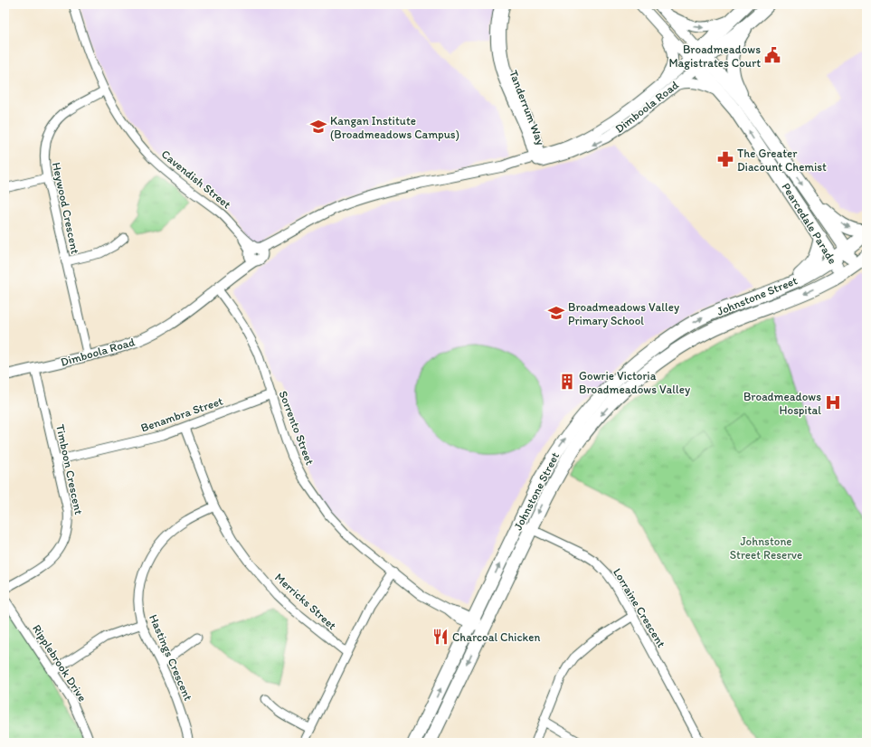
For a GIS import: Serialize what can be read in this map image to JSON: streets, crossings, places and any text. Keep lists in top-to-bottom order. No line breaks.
{"streets":{"main road":["Dimboola Road","Pearcedale Parade","Johnstone Street"],"street":["Tanderrum Way","Cavendish Street","Heywood Crescent","Benambra Street","Sorrento Street","Timboon Crescent","Merricks Street","Lorraine Crescent","Hastings Crescent","Ripplebrook Drive"]},"crossings":[["Dimboola Road","Tanderrum Way"],["Dimboola Road","Cavendish Street"],["Dimboola Road","Heywood Crescent"],["Dimboola Road","Pearcedale Parade"],["Dimboola Road","Sorrento Street"],["Dimboola Road","Timboon Crescent"],["Cavendish Street","Heywood Crescent"],["Pearcedale Parade","Johnstone Street"],["Johnstone Street","Sorrento Street"],["Johnstone Street","Lorraine Crescent"],["Benambra Street","Sorrento Street"],["Benambra Street","Timboon Crescent"],["Benambra Street","Merricks Street"],["Merricks Street","Hastings Crescent"]],"parks":["Johnstone Street Reserve"],"places":{"public building":["Broadmeadows Magistrates Court"],"school or university":["Kangan Institute (Broadmeadows Campus)","Broadmeadows Valley Primary School"],"pharmacy":["The Greater Diacount Chemist"],"building":["Gowrie Victoria Broadmeadows Valley"],"hospital":["Broadmeadows Hospital"],"restaurant":["Charcoal Chicken"]}}
